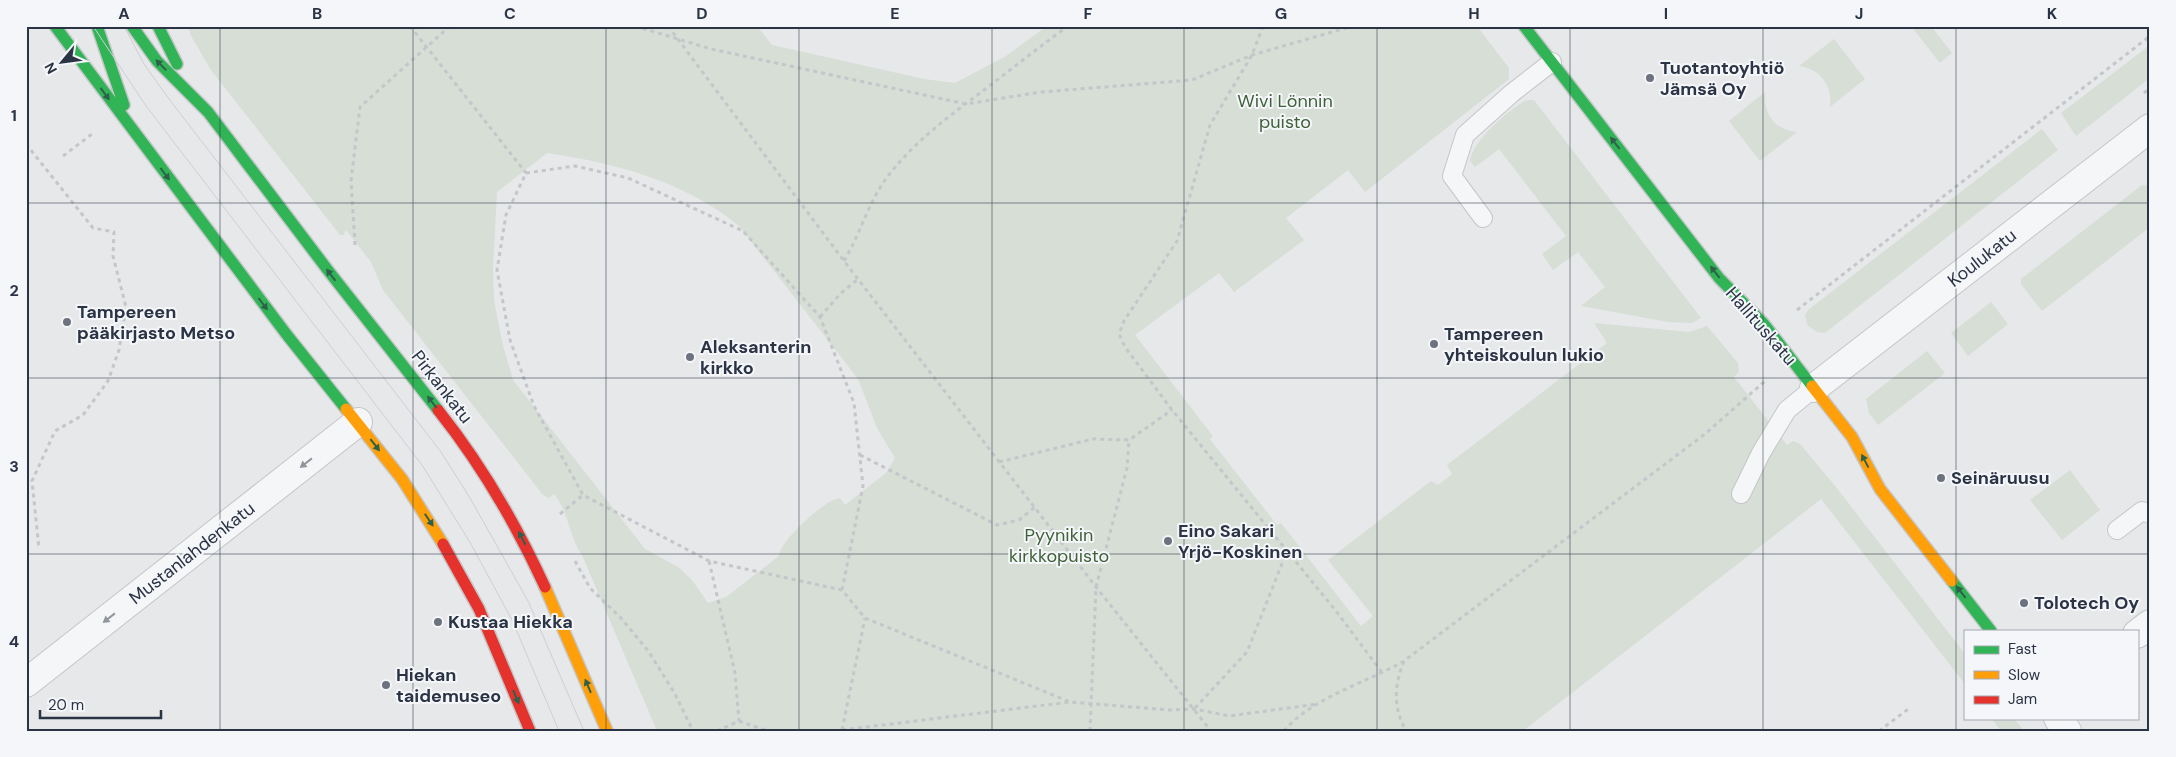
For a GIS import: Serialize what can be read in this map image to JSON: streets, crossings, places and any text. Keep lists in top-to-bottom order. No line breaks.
{"streets":{"main road":["Hallituskatu","Pirkankatu"],"street":["Koulukatu","Mustanlahdenkatu"]},"crossings":[["Koulukatu","Hallituskatu"]],"one_way":["Hallituskatu","Mustanlahdenkatu"],"parks":["Wivi Lönnin puisto","Pyynikin kirkkopuisto"],"places":["Tuotantoyhtiö Jämsä Oy","Tampereen pääkirjasto Metso","Tampereen yhteiskoulun lukio","Aleksanterin kirkko","Seinäruusu","Eino Sakari Yrjö-Koskinen","Tolotech Oy","Kustaa Hiekka","Hiekan taidemuseo"],"legend":["Fast","Slow","Jam"],"scale_bar":"20 m","north":"bottom left","grid":{"columns":["A","B","C","D","E","F","G","H","I","J","K"],"rows":["1","2","3","4"]}}
